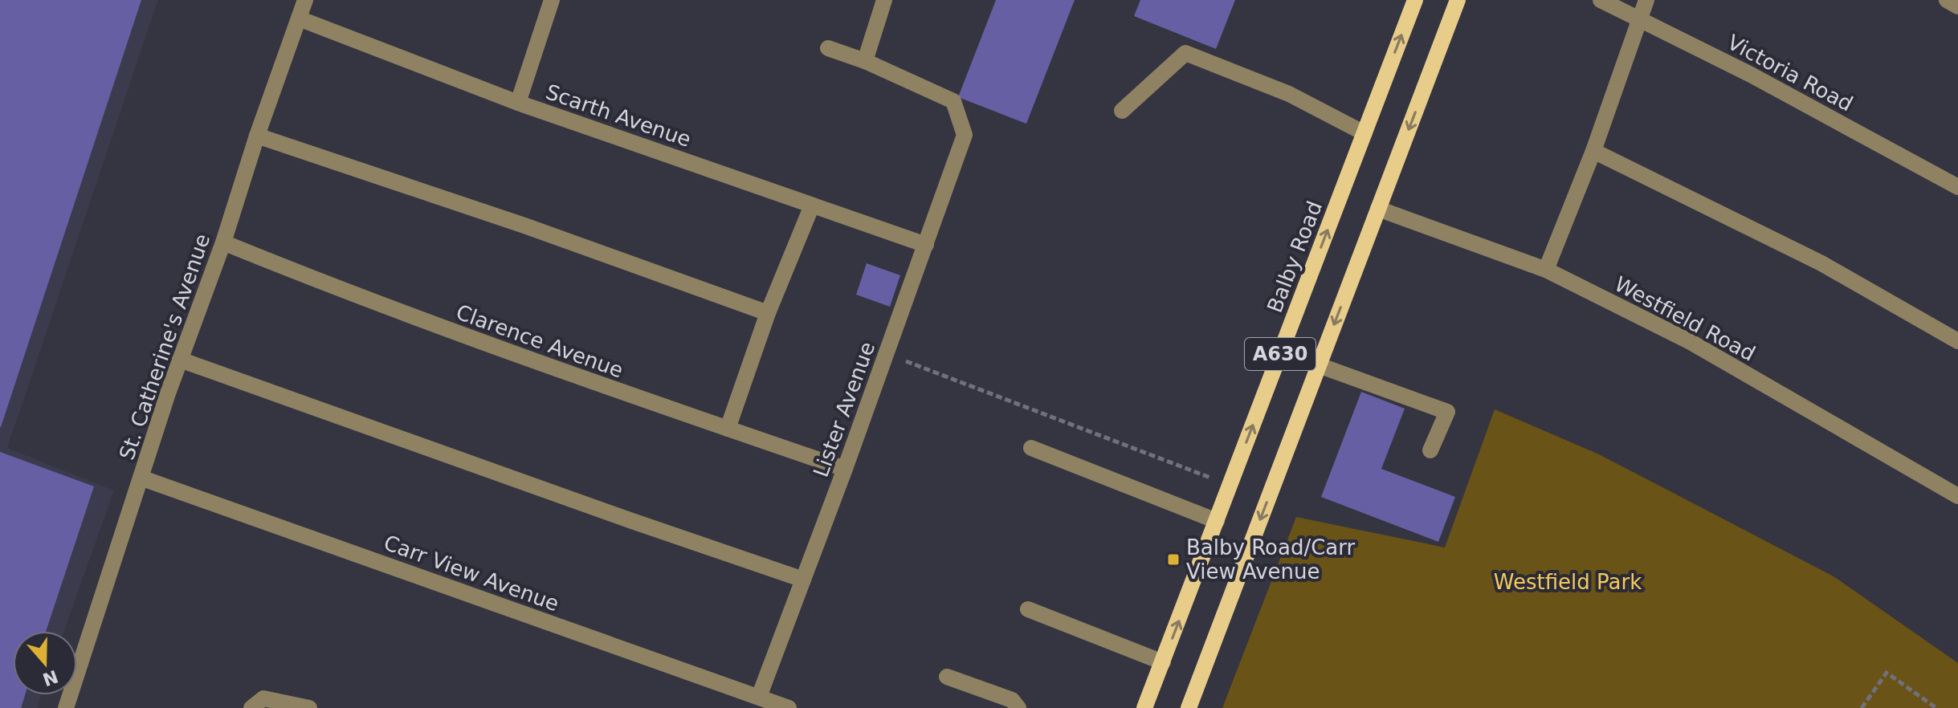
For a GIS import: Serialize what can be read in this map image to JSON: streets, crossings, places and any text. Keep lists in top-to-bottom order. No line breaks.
{"streets":{"main road":["Balby Road","A630"],"street":["Victoria Road","Scarth Avenue","Westfield Road","Clarence Avenue","St. Catherine's Avenue","Lister Avenue","Carr View Avenue"]},"crossings":[["Scarth Avenue","St. Catherine's Avenue"],["Scarth Avenue","Lister Avenue"],["Westfield Road","A630"],["Clarence Avenue","St. Catherine's Avenue"],["Clarence Avenue","Lister Avenue"],["St. Catherine's Avenue","Carr View Avenue"],["Lister Avenue","Carr View Avenue"]],"parks":["Westfield Park"],"places":{"transit":["Balby Road/Carr View Avenue"]},"north":"bottom"}
